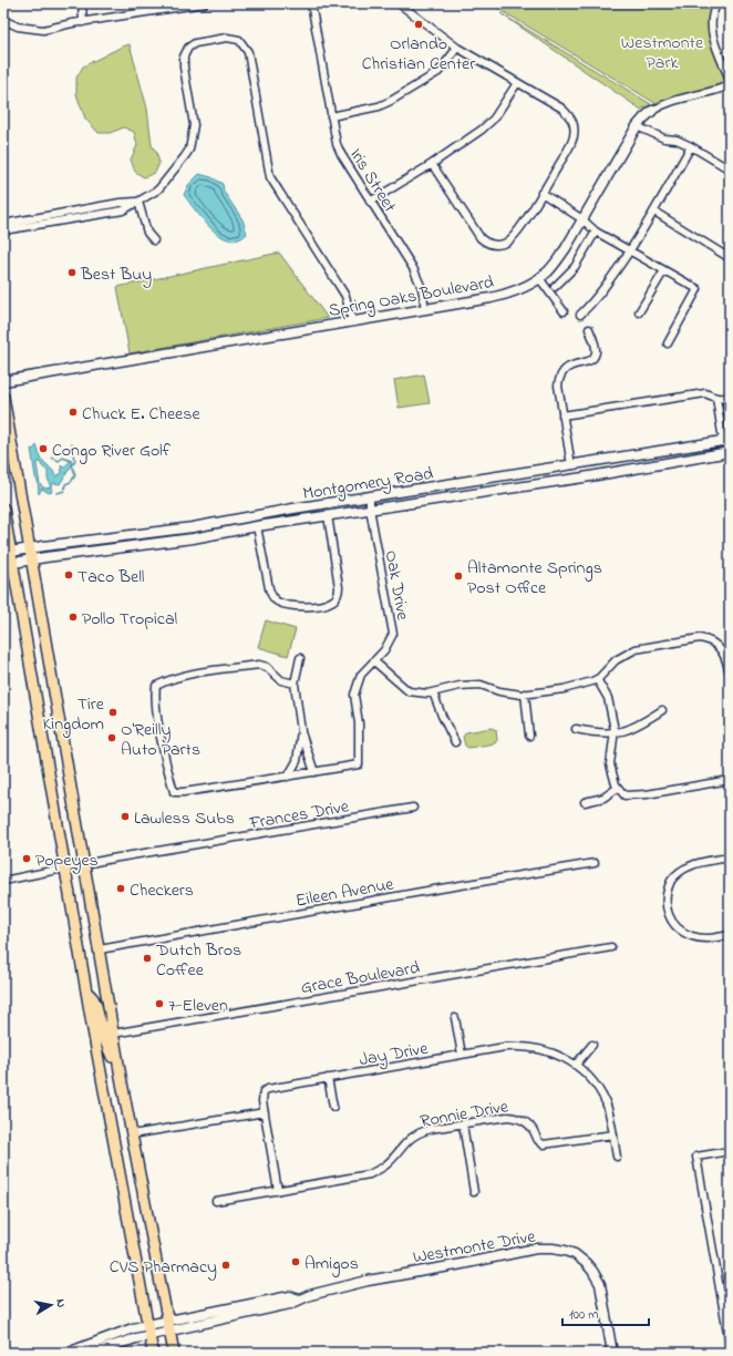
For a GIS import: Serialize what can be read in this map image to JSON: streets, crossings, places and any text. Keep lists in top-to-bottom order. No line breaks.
{"streets":{"street":["Iris Street","Spring Oaks Boulevard","Montgomery Road","Oak Drive","Frances Drive","Eileen Avenue","Grace Boulevard","Jay Drive","Ronnie Drive","Westmonte Drive"]},"crossings":[["Iris Street","Spring Oaks Boulevard"],["Montgomery Road","Oak Drive"],["Jay Drive","Ronnie Drive"]],"parks":["Westmonte Park"],"places":["Orlando Christian Center","Best Buy","Chuck E. Cheese","Congo River Golf","Taco Bell","Altamonte Springs Post Office","Pollo Tropical","Tire Kingdom","O'Reilly Auto Parts","Lawless Subs","Popeyes","Checkers","Dutch Bros Coffee","7-Eleven","Amigos","CVS Pharmacy"],"scale_bar":"100 m","north":"right"}
